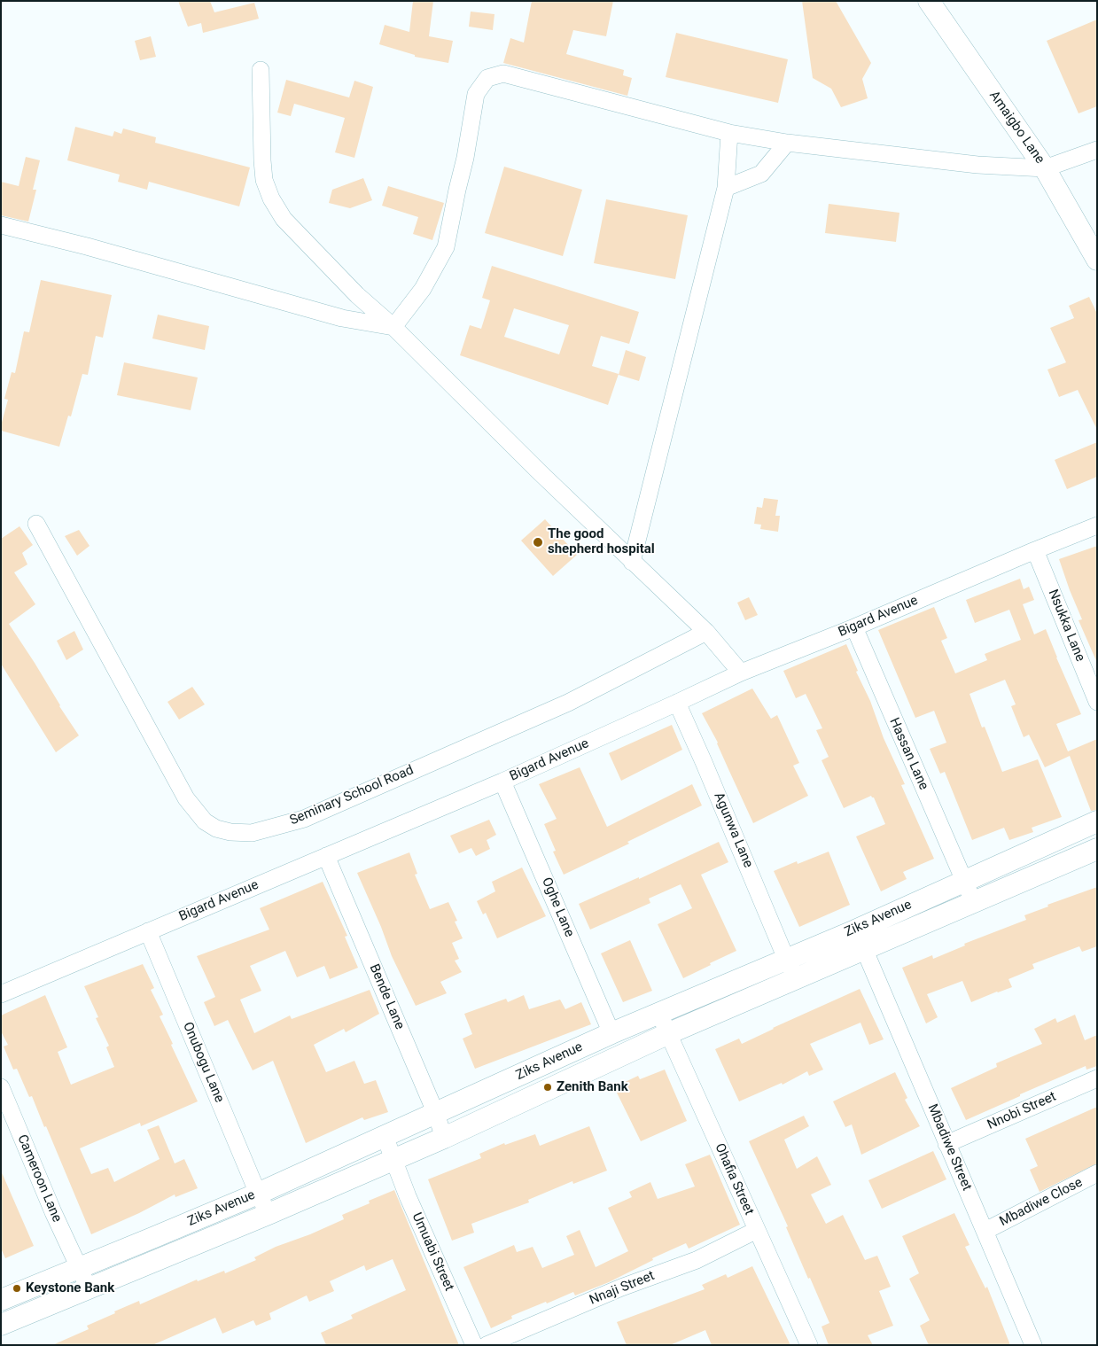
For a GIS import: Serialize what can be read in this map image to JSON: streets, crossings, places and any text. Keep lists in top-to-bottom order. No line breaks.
{"streets":{"main road":["Amaigbo Lane","Ziks Avenue"],"street":["Bigard Avenue","Nsukka Lane","Hassan Lane","Seminary School Road","Agunwa Lane","Oghe Lane","Bende Lane","Onubogu Lane","Nnobi Street","Mbadiwe Street","Cameroon Lane","Ohafia Street","Mbadiwe Close","Umuabi Street","Nnaji Street"]},"crossings":[["Bigard Avenue","Nsukka Lane"],["Bigard Avenue","Hassan Lane"],["Bigard Avenue","Agunwa Lane"],["Bigard Avenue","Oghe Lane"],["Bigard Avenue","Bende Lane"],["Bigard Avenue","Onubogu Lane"],["Hassan Lane","Ziks Avenue"],["Agunwa Lane","Ziks Avenue"],["Oghe Lane","Ziks Avenue"],["Ziks Avenue","Bende Lane"],["Ziks Avenue","Onubogu Lane"],["Ziks Avenue","Mbadiwe Street"],["Ziks Avenue","Cameroon Lane"],["Ziks Avenue","Ohafia Street"],["Ziks Avenue","Umuabi Street"],["Nnobi Street","Mbadiwe Street"],["Mbadiwe Street","Mbadiwe Close"],["Ohafia Street","Nnaji Street"]],"places":["The good shepherd hospital","Zenith Bank","Keystone Bank"]}
